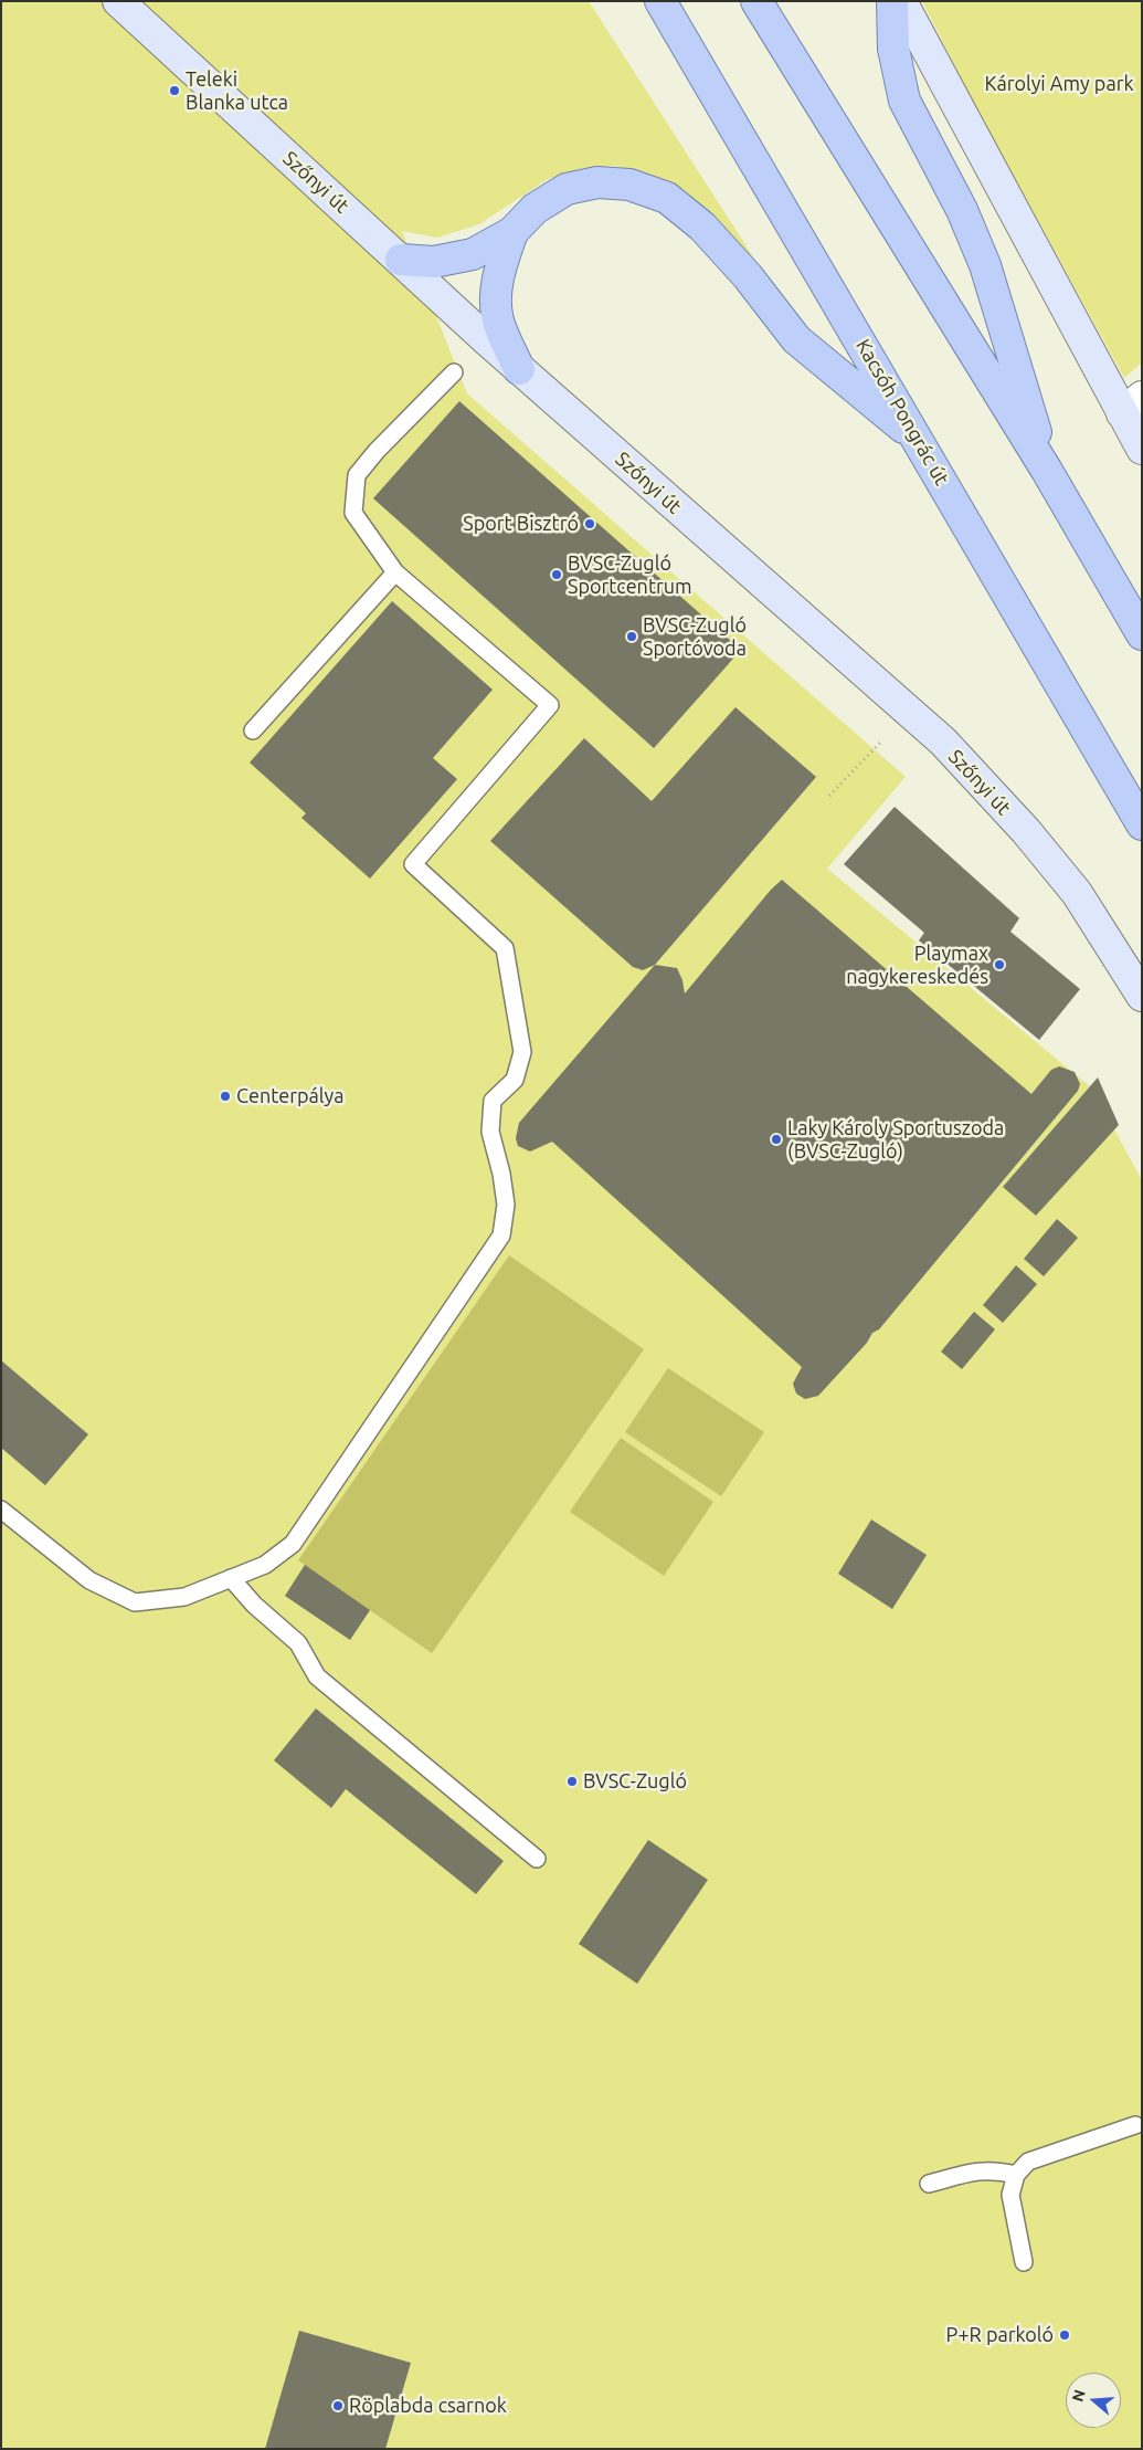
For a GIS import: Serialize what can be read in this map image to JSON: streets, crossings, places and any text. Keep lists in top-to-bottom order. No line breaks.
{"streets":{"main road":["Kacsóh Pongrác út"],"street":["Szőnyi út"]},"parks":["Károlyi Amy park"],"places":["Teleki Blanka utca","Sport Bisztró","BVSC-Zugló Sportcentrum","BVSC-Zugló Sportóvoda","Playmax nagykereskedés","Centerpálya","Laky Károly Sportuszoda (BVSC-Zugló)","BVSC-Zugló","P+R parkoló","Röplabda csarnok"],"north":"left"}
